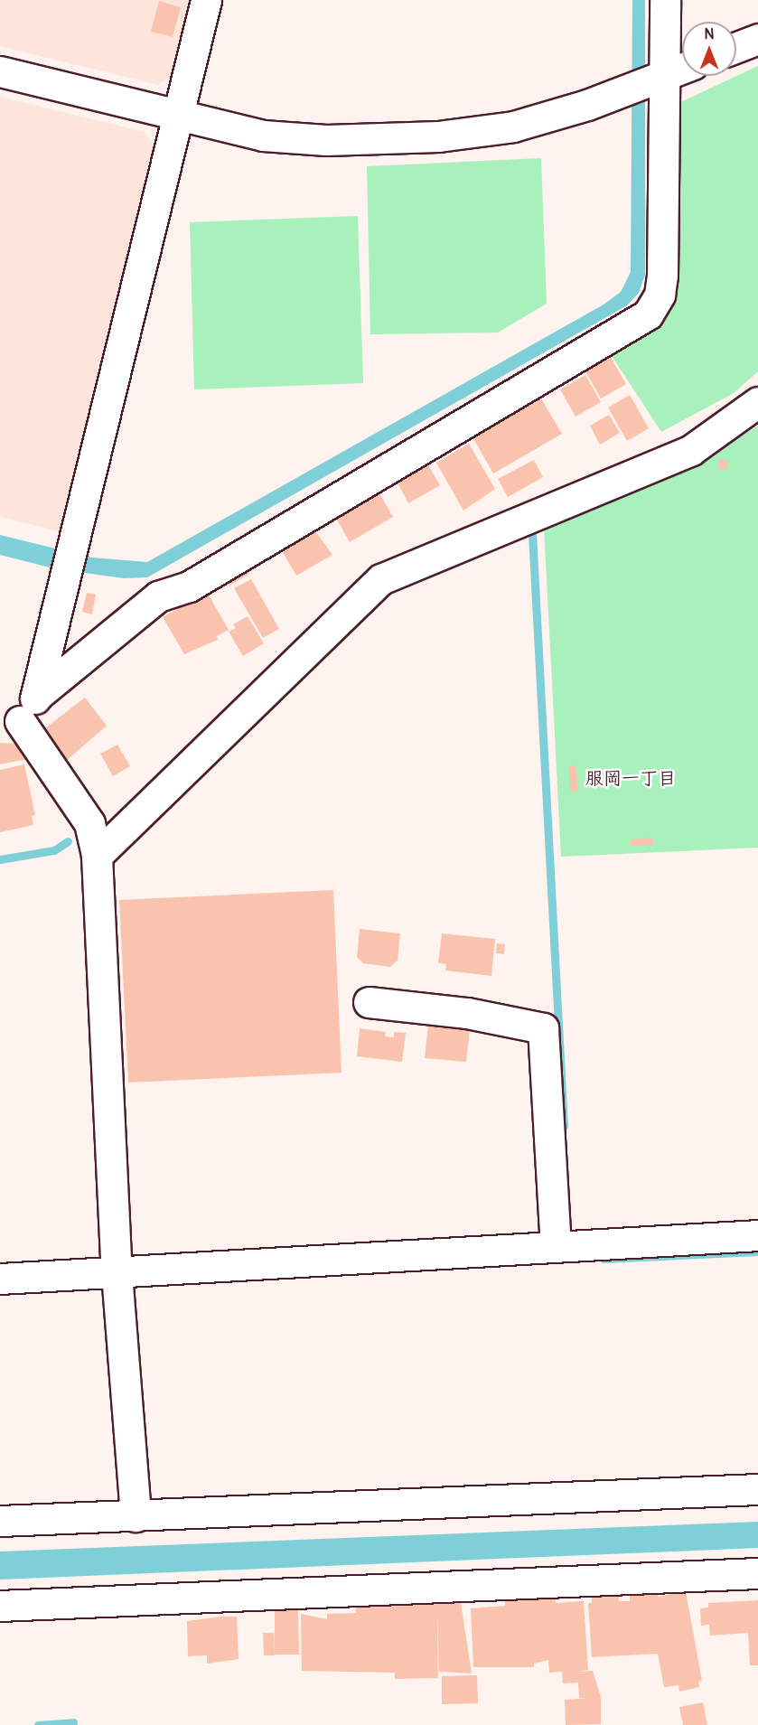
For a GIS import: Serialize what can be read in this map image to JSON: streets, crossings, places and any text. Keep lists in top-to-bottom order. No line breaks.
{"districts":["服岡一丁目"],"north":"top"}
